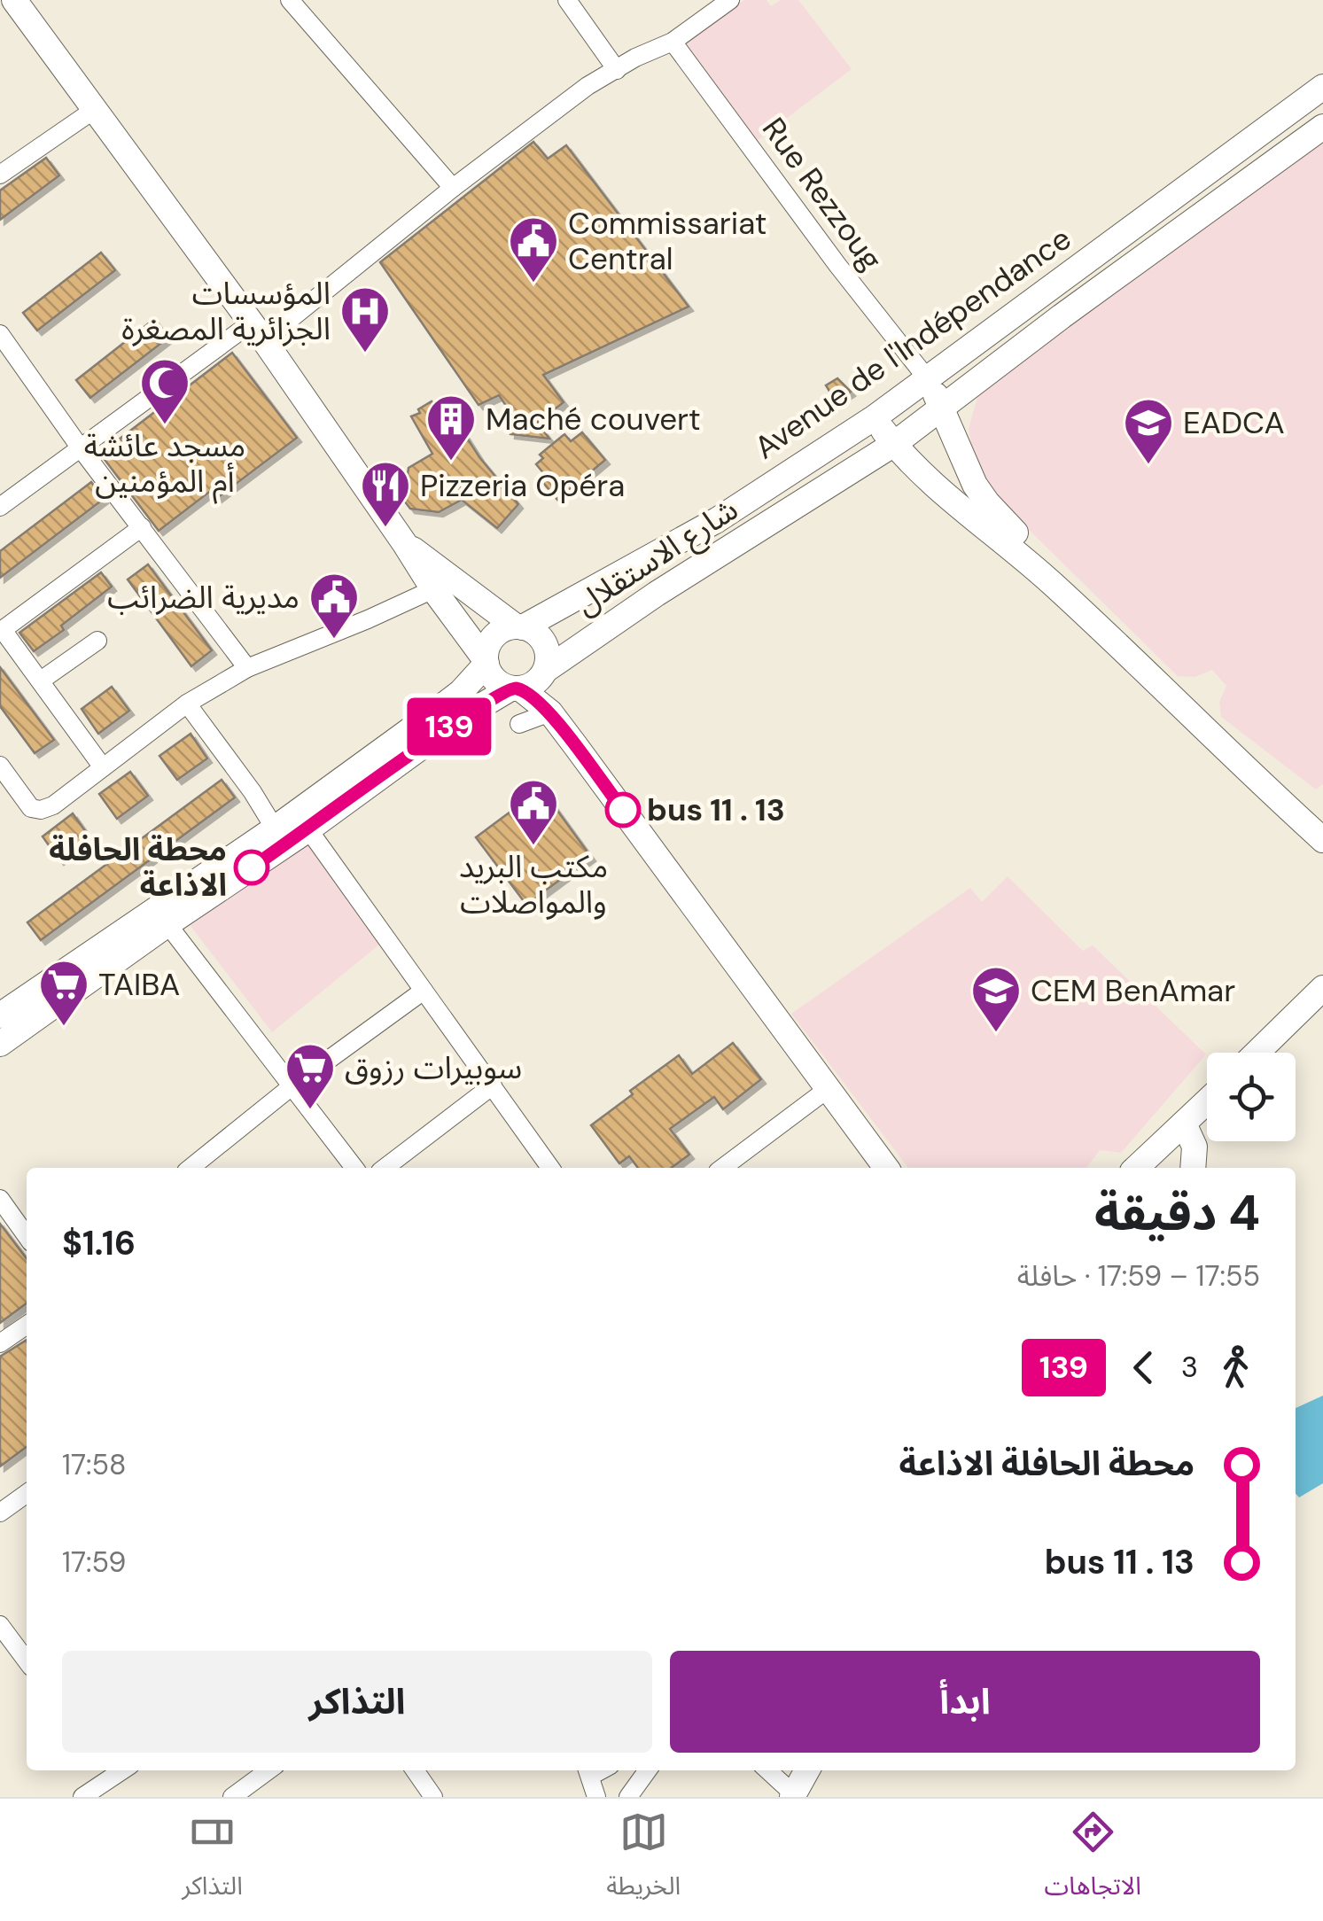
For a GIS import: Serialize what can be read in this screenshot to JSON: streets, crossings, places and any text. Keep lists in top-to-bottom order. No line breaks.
{"streets":{"main road":["Avenue de l'Indépendance","شارع الاستقلال"],"street":["Rue Rezzoug"]},"crossings":[["Rue Rezzoug","Avenue de l'Indépendance"],["Avenue de l'Indépendance","شارع الاستقلال"]],"places":{"public building":["Commissariat Central","مديرية الضرائب","مكتب البريد والمواصلات"],"hospital":["المؤسسات الجزائرية المصغرة"],"mosque":["مسجد عائشة أم المؤمنين"],"building":["Maché couvert"],"school or university":["EADCA","CEM BenAmar"],"restaurant":["Pizzeria Opéra"],"other":["bus 11 . 13","محطة الحافلة الاذاعة"],"supermarket":["TAIBA","سوبيرات رزوق"]},"lines":["bus line 139"],"page":{"on_map":"139","heading":["4 دقيقة","17:55 – 17:59 · حافلة","$1.16"],"legs":["3","139"],"list":[{"name":"محطة الحافلة الاذاعة","value":"17:58"},{"name":"bus 11 . 13","value":"17:59"}],"buttons":["ابدأ","التذاكر"],"tabs":["الاتجاهات","الخريطة","التذاكر"]}}
